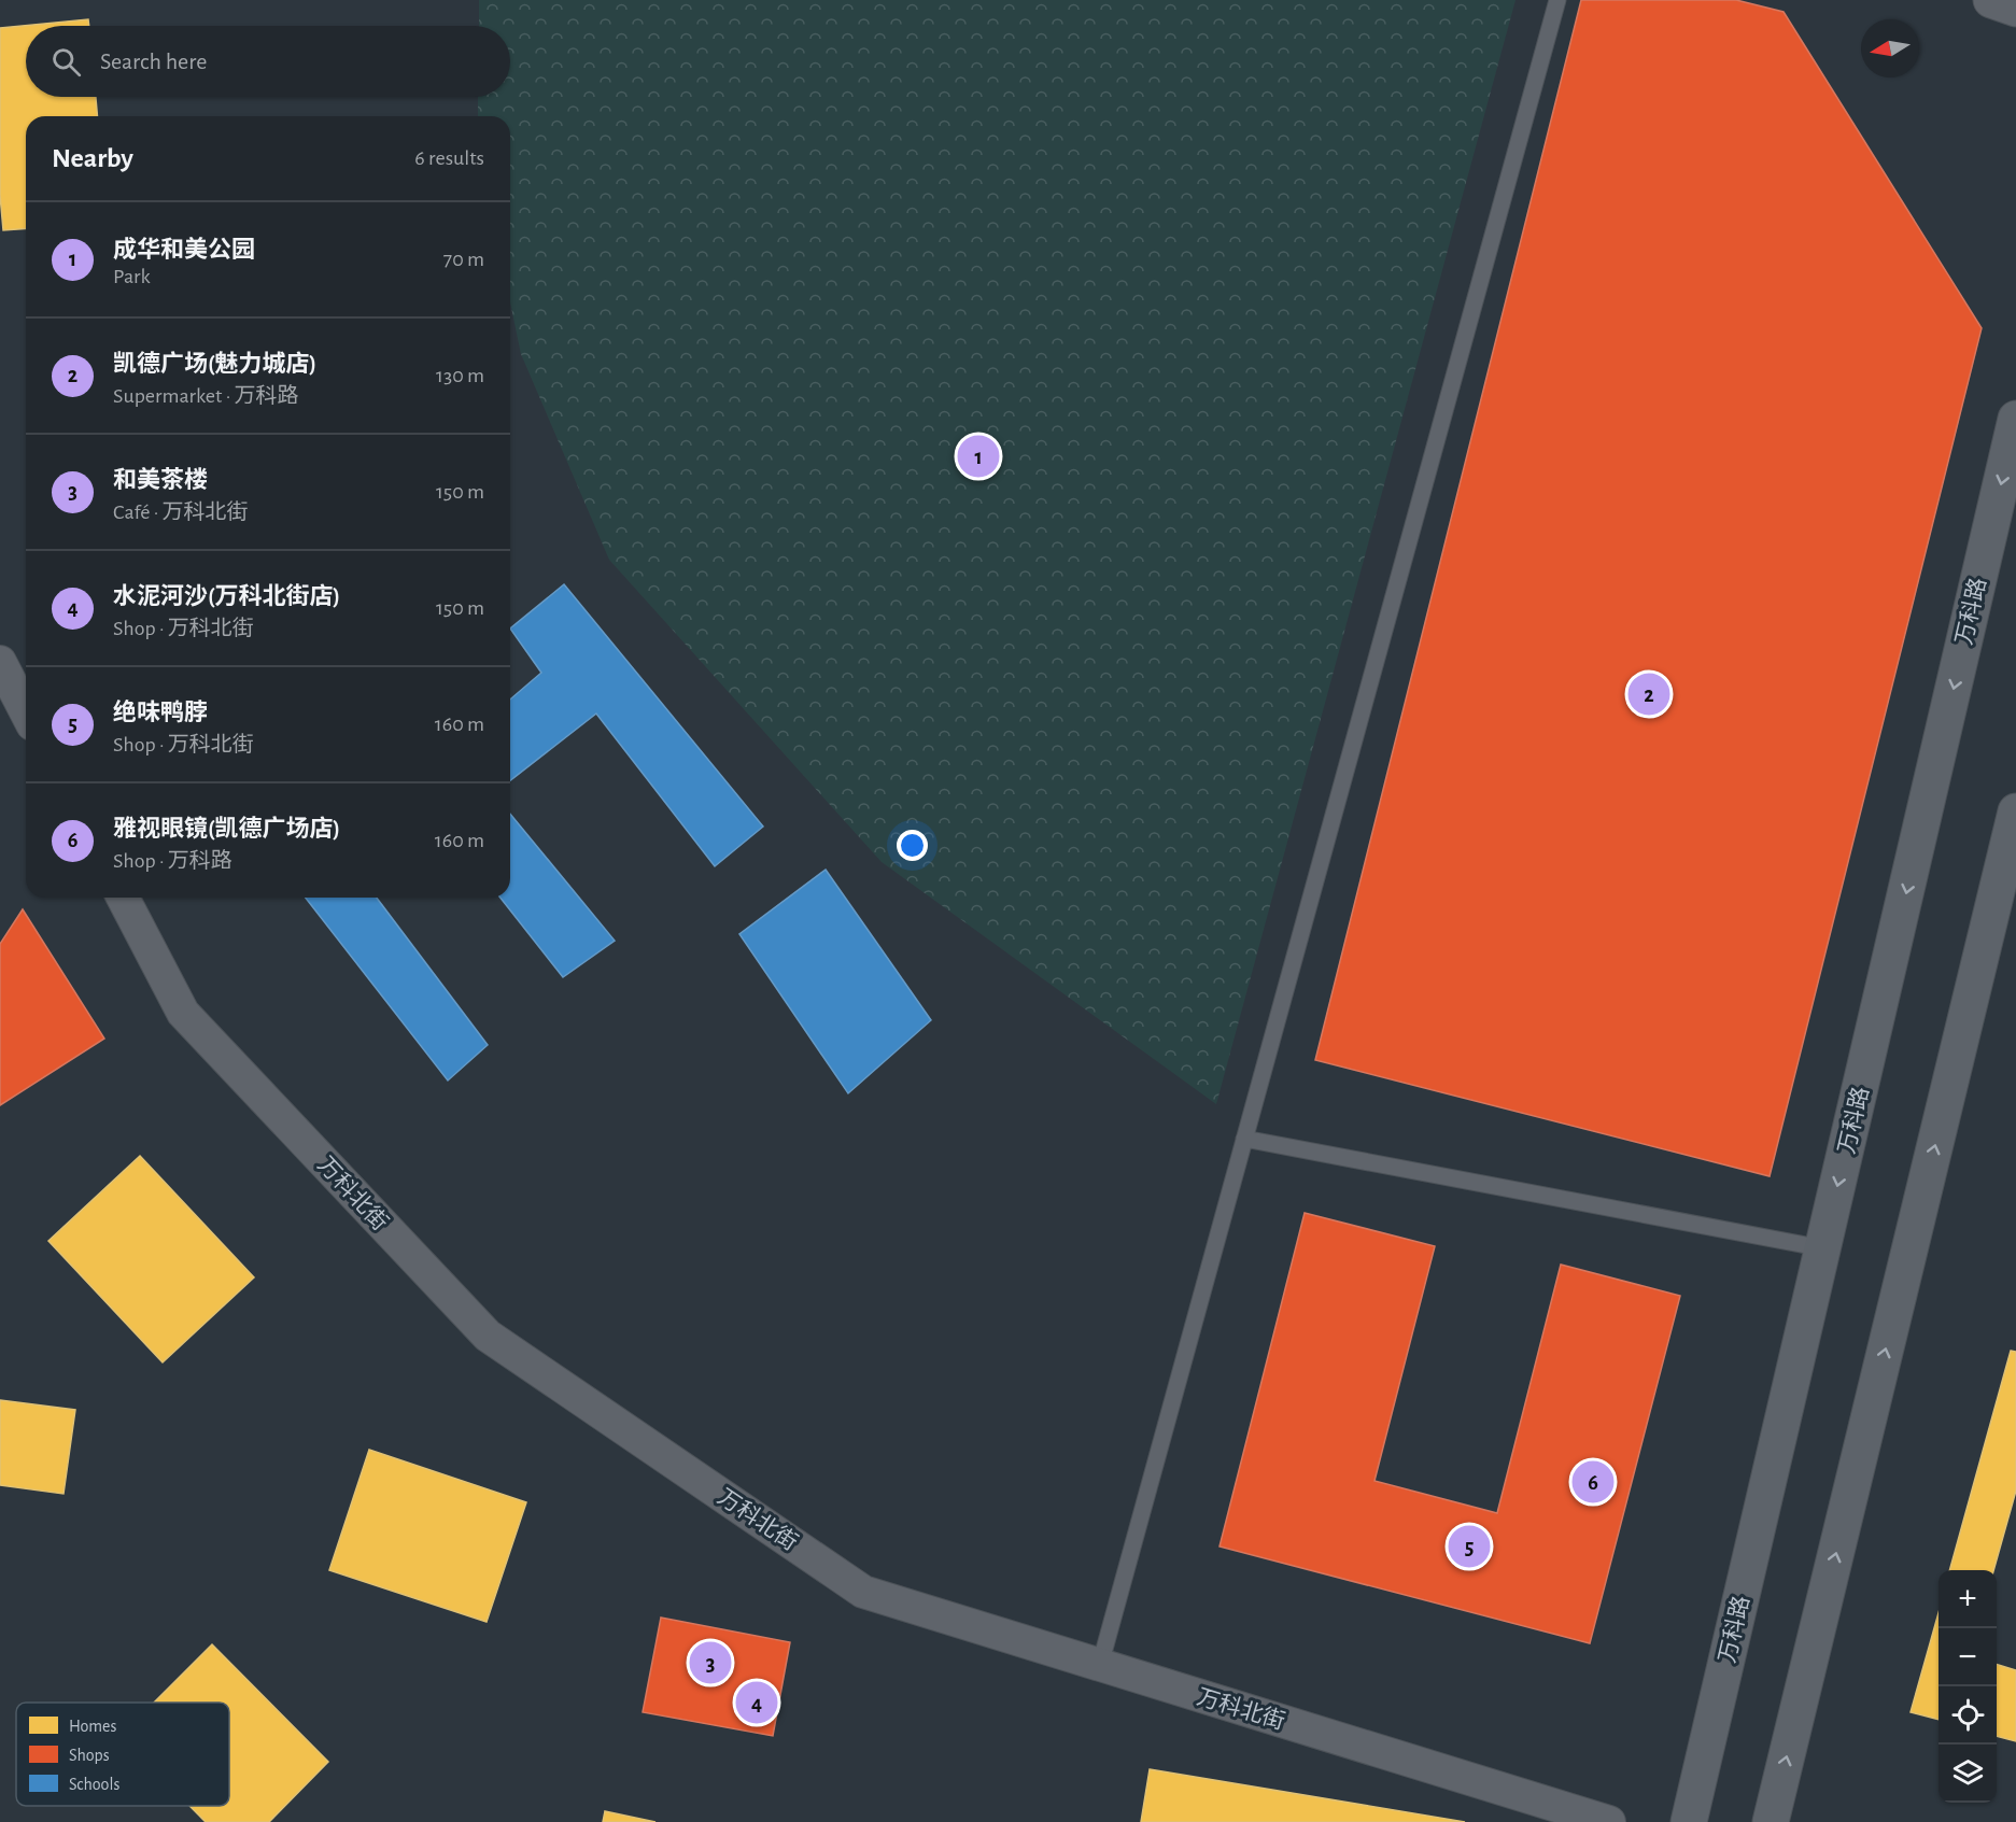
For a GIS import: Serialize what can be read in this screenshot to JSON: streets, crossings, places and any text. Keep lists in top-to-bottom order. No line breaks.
{"streets":{"main road":["万科路"],"street":["万科北街"]},"legend":["Homes","Shops","Schools"],"north":"left","page":{"search":"Search here","heading":["Nearby","6 results"],"list":[{"mark":"1","name":"成华和美公园","note":"Park","value":"70 m"},{"mark":"2","name":"凯德广场(魅力城店)","note":"Supermarket · 万科路","value":"130 m"},{"mark":"3","name":"和美茶楼","note":"Café · 万科北街","value":"150 m"},{"mark":"4","name":"水泥河沙(万科北街店)","note":"Shop · 万科北街","value":"150 m"},{"mark":"5","name":"绝味鸭脖","note":"Shop · 万科北街","value":"160 m"},{"mark":"6","name":"雅视眼镜(凯德广场店)","note":"Shop · 万科路","value":"160 m"}],"pins":["1","2","6","5","3","4"],"map_buttons":["+","−"]}}
